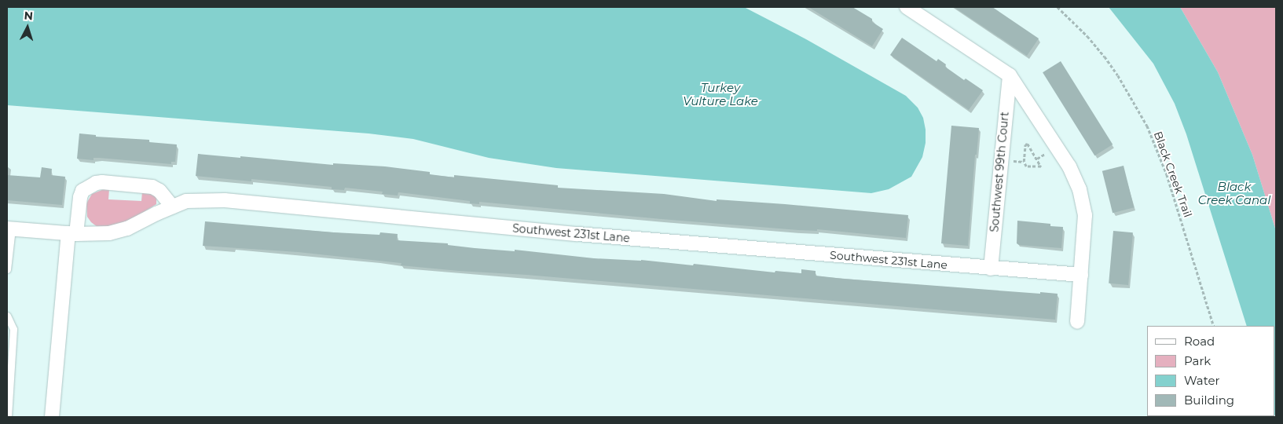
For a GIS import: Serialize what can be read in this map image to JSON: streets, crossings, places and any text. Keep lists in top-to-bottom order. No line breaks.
{"streets":{"street":["Southwest 99th Court","Southwest 231st Lane"],"path":["Black Creek Trail"]},"crossings":[["Southwest 99th Court","Southwest 231st Lane"]],"water":["Turkey Vulture Lake","Black Creek Canal"],"legend":["Road","Park","Water","Building"],"north":"top"}
